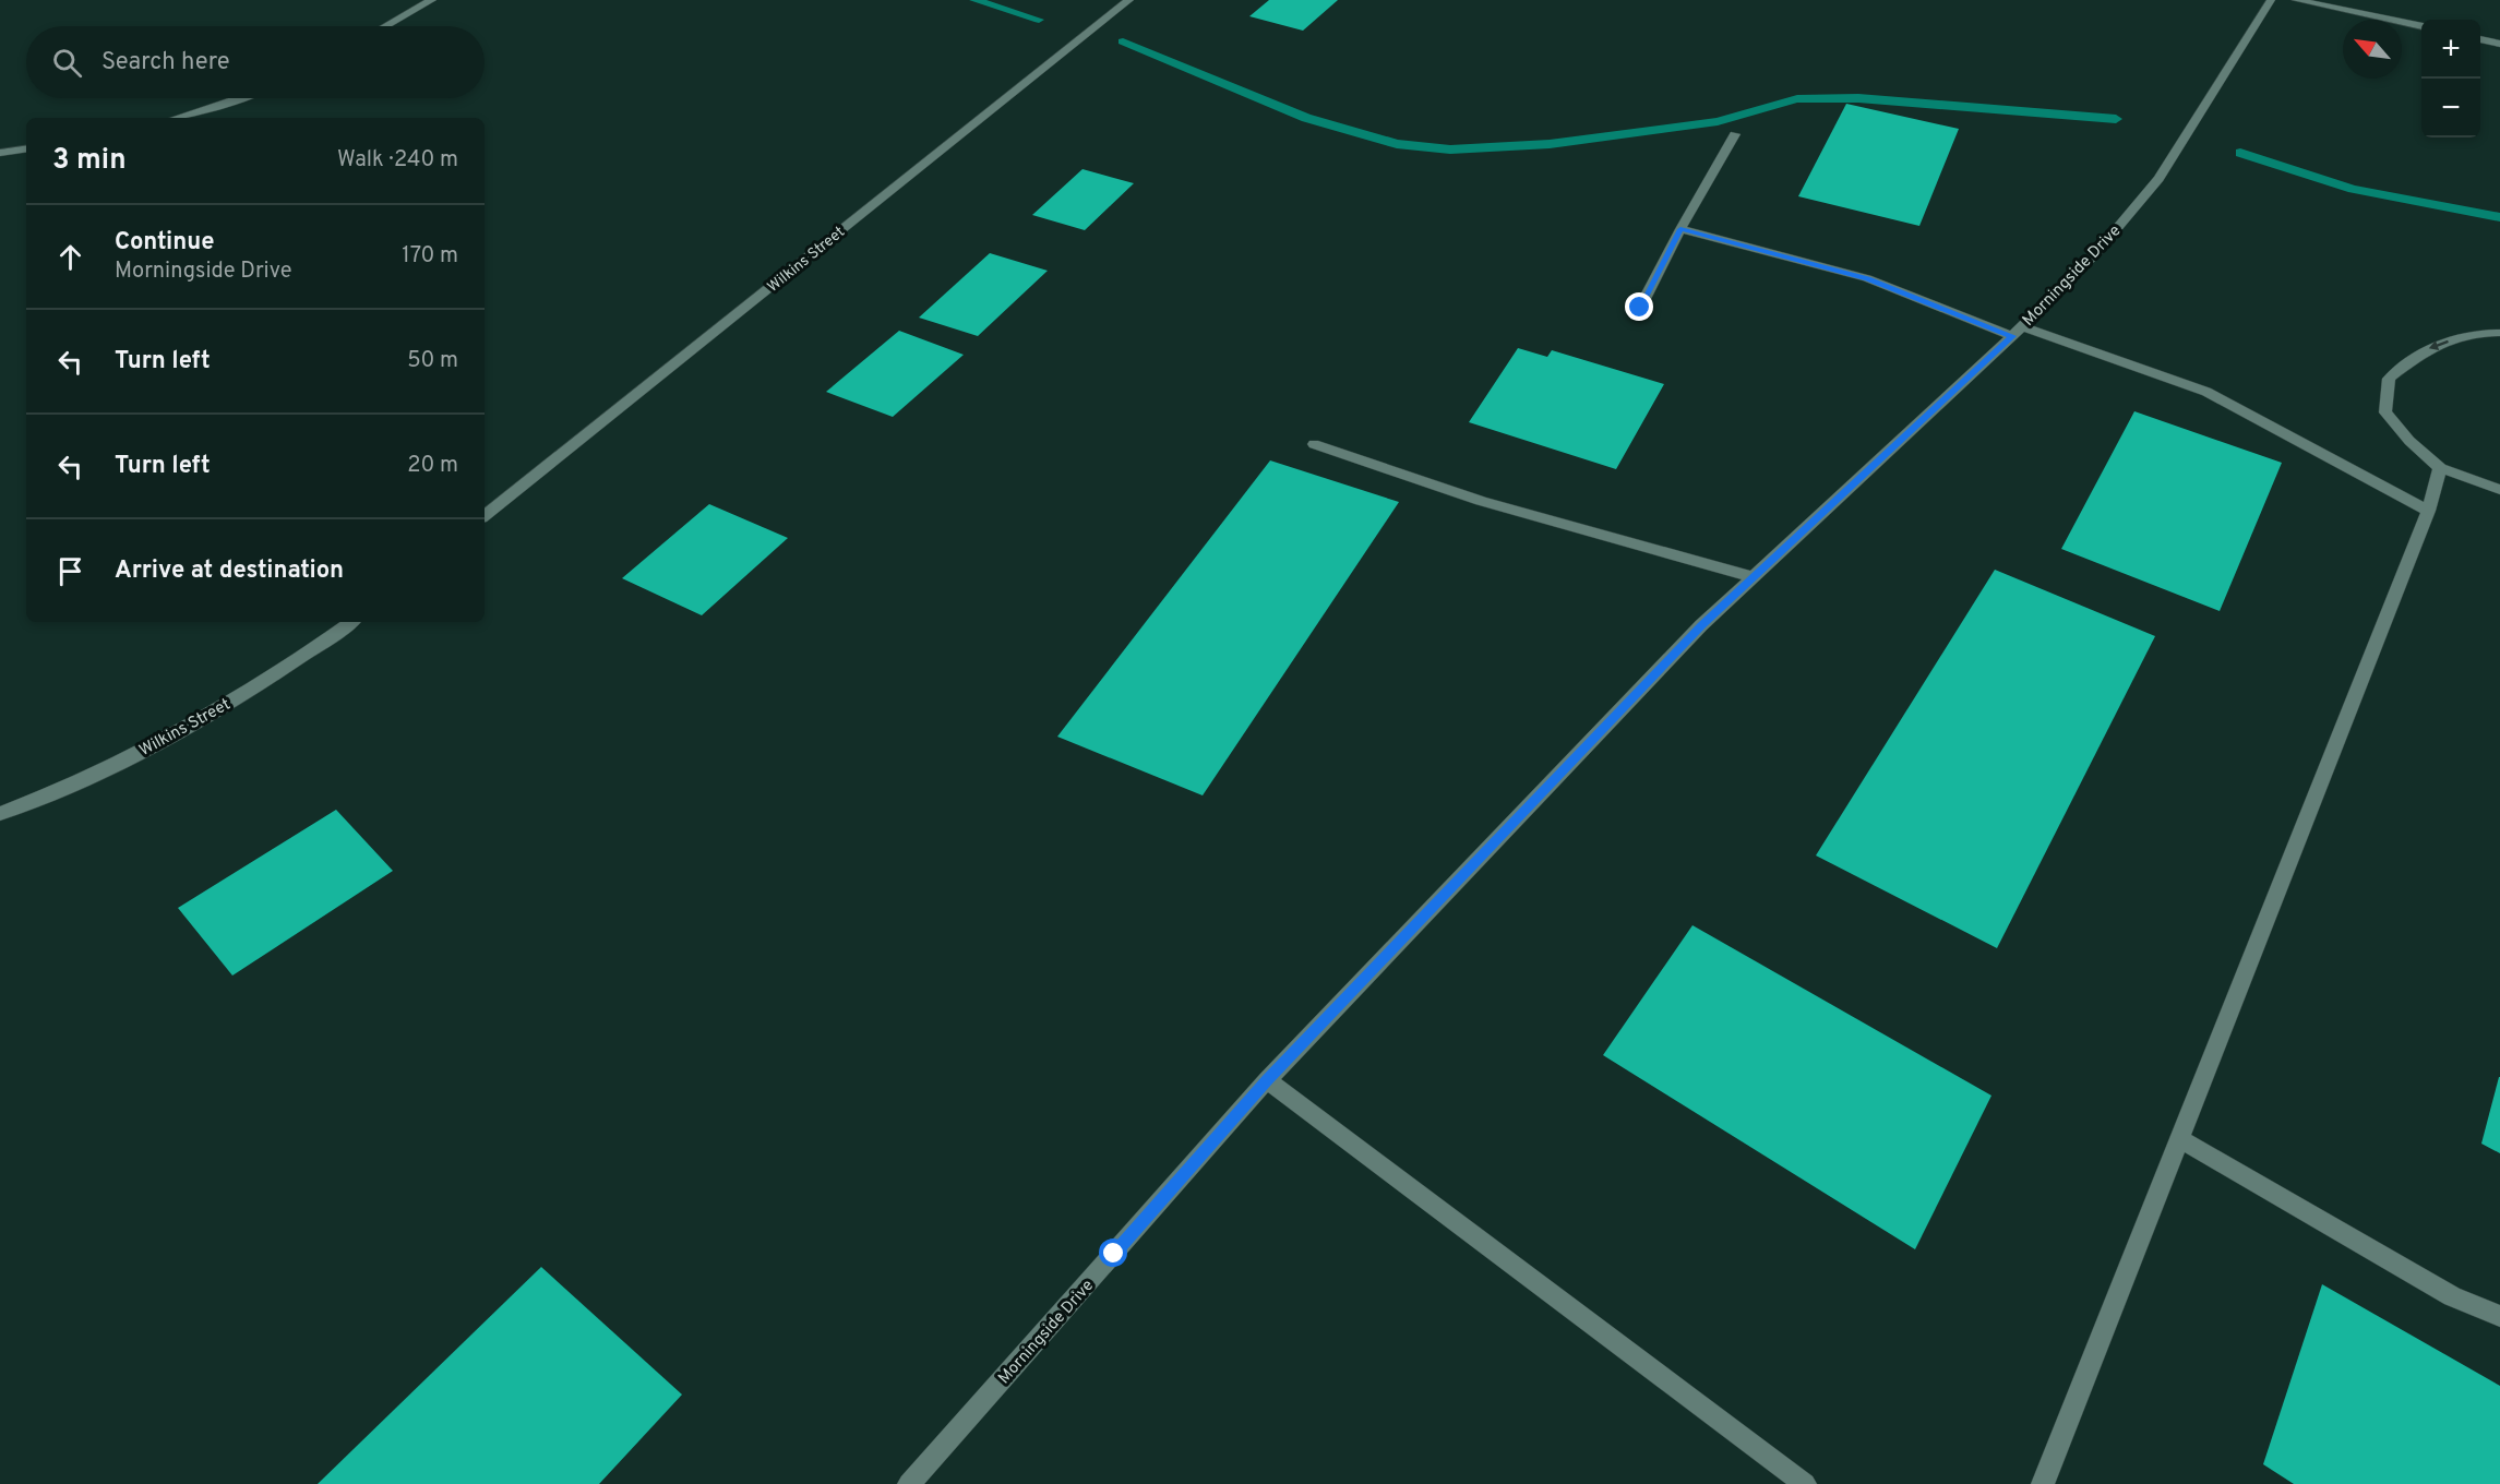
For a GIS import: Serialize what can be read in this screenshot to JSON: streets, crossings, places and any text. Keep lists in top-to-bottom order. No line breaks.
{"streets":{"street":["Wilkins Street","Morningside Drive"]},"north":"top left","page":{"map_buttons":["+","−"],"search":"Search here","heading":["3 min","Walk · 240 m"],"list":[["Continue","Morningside Drive","170 m"],["Turn left","50 m"],["Turn left","20 m"],"Arrive at destination"]}}
